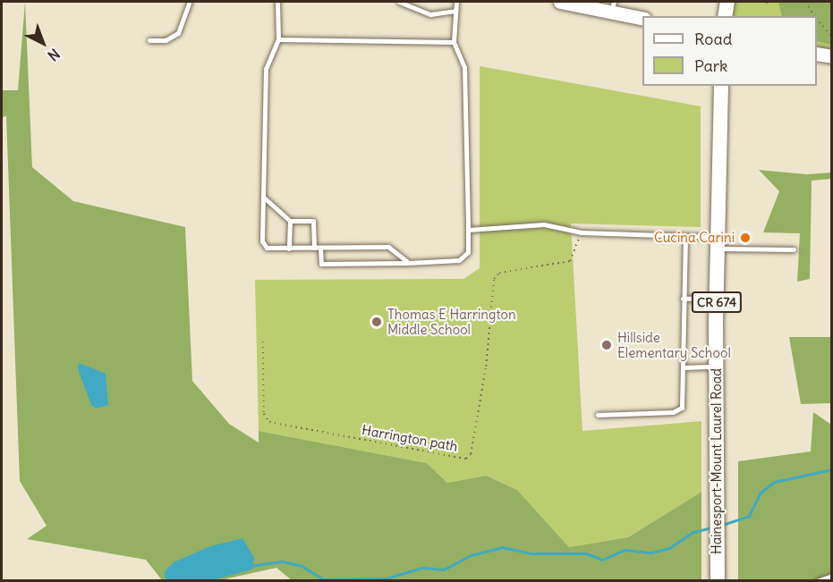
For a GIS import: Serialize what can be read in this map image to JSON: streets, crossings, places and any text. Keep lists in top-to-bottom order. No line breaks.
{"streets":{"main road":["CR 674","Hainesport-Mount Laurel Road"],"path":["Harrington path"]},"places":["Cucina Carini","Thomas E Harrington Middle School","Hillside Elementary School"],"legend":["Road","Park"],"north":"bottom right"}
